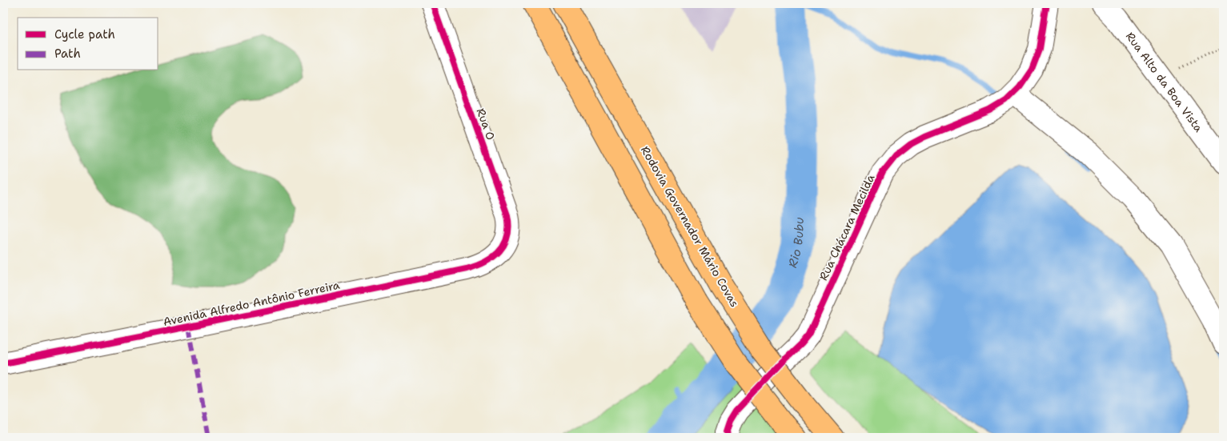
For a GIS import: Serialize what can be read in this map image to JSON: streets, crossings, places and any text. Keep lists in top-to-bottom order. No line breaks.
{"streets":{"highway":["Rodovia Governador Mário Covas"],"street":["Rua Alto da Boa Vista","Rua O","Rua Chácara Mecilda","Avenida Alfredo Antônio Ferreira"]},"crossings":[["Rua O","Avenida Alfredo Antônio Ferreira"]],"water":["Rio Bubu"],"legend":["Cycle path","Path"]}
